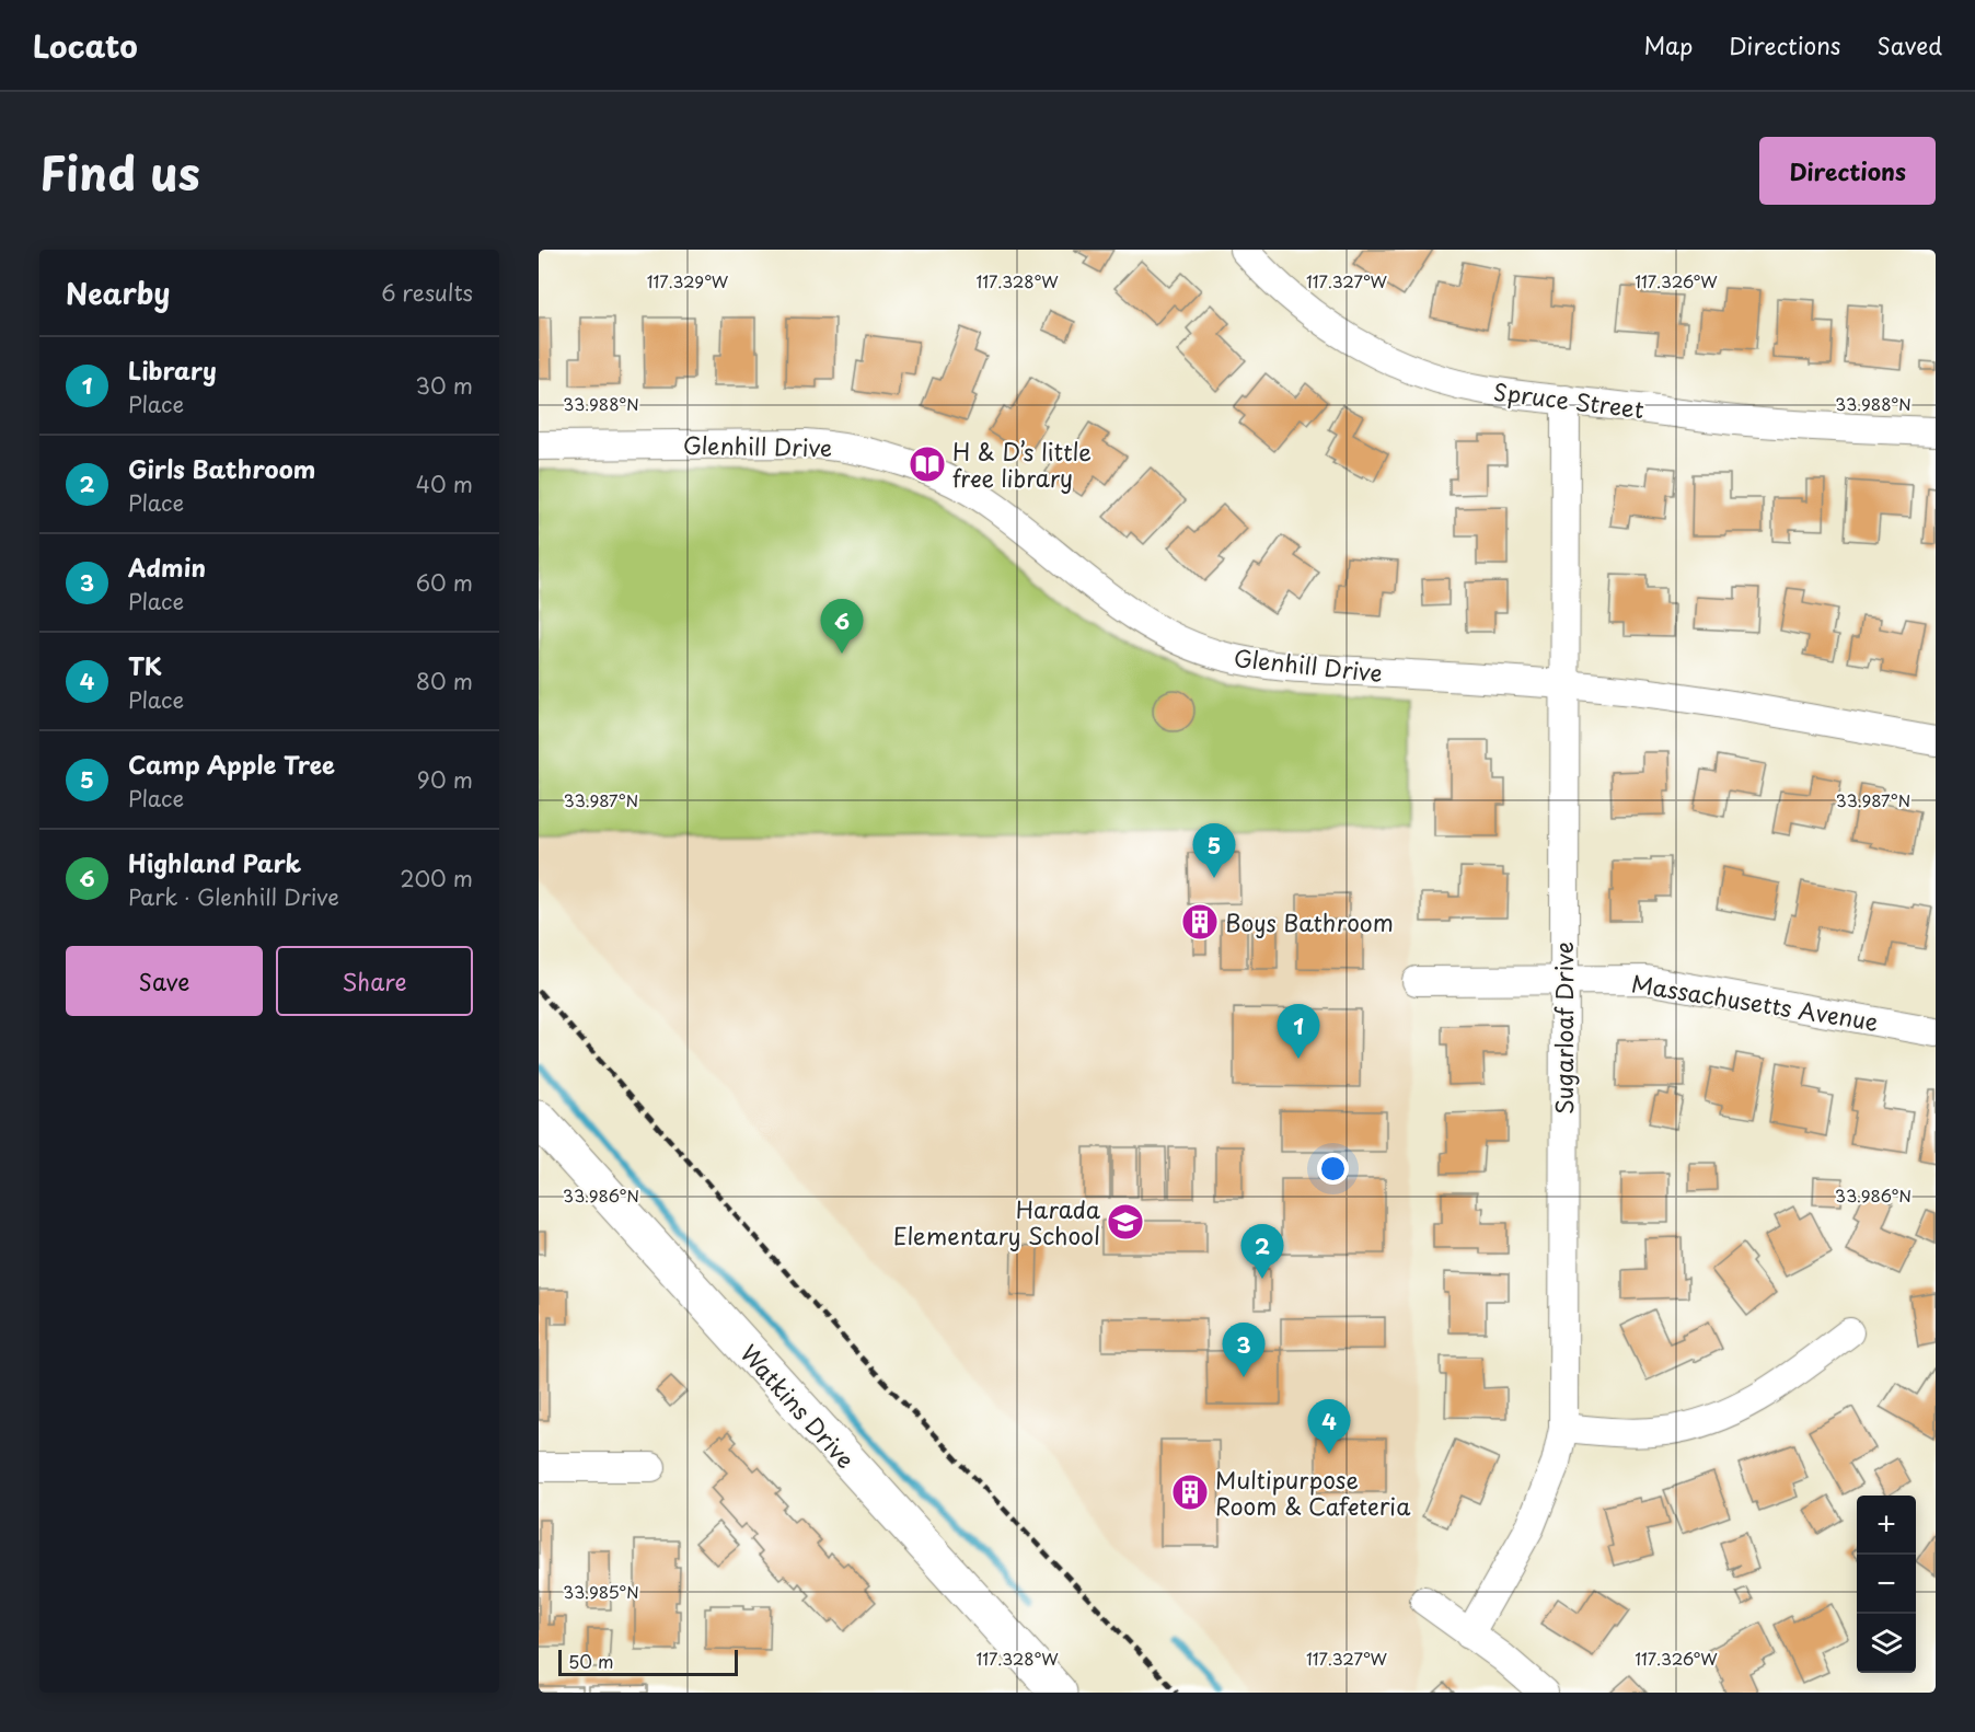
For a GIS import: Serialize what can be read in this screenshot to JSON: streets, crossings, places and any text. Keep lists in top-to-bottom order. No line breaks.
{"streets":{"street":["Spruce Street","Glenhill Drive","Massachusetts Avenue","Sugarloaf Drive","Watkins Drive"]},"crossings":[["Spruce Street","Sugarloaf Drive"],["Glenhill Drive","Sugarloaf Drive"],["Massachusetts Avenue","Sugarloaf Drive"]],"places":{"library":["H & D’s little free library"],"building":["Boys Bathroom","Multipurpose Room & Cafeteria"],"school or university":["Harada Elementary School"]},"scale_bar":"50 m","page":{"header":"Locato","nav":["Map","Directions","Saved"],"title":"Find us","buttons":["Directions",["Save","Share"]],"heading":["Nearby","6 results"],"list":[{"mark":"1","name":"Library","note":"Place","value":"30 m"},{"mark":"2","name":"Girls Bathroom","note":"Place","value":"40 m"},{"mark":"3","name":"Admin","note":"Place","value":"60 m"},{"mark":"4","name":"TK","note":"Place","value":"80 m"},{"mark":"5","name":"Camp Apple Tree","note":"Place","value":"90 m"},{"mark":"6","name":"Highland Park","note":"Park · Glenhill Drive","value":"200 m"}],"pins":["6","5","1","2","3","4"],"map_buttons":["+","−"],"scale":"50 m"},"coordinates":["117.329°W","117.328°W","117.327°W","117.326°W","33.988°N","33.987°N","33.986°N","33.985°N"]}
